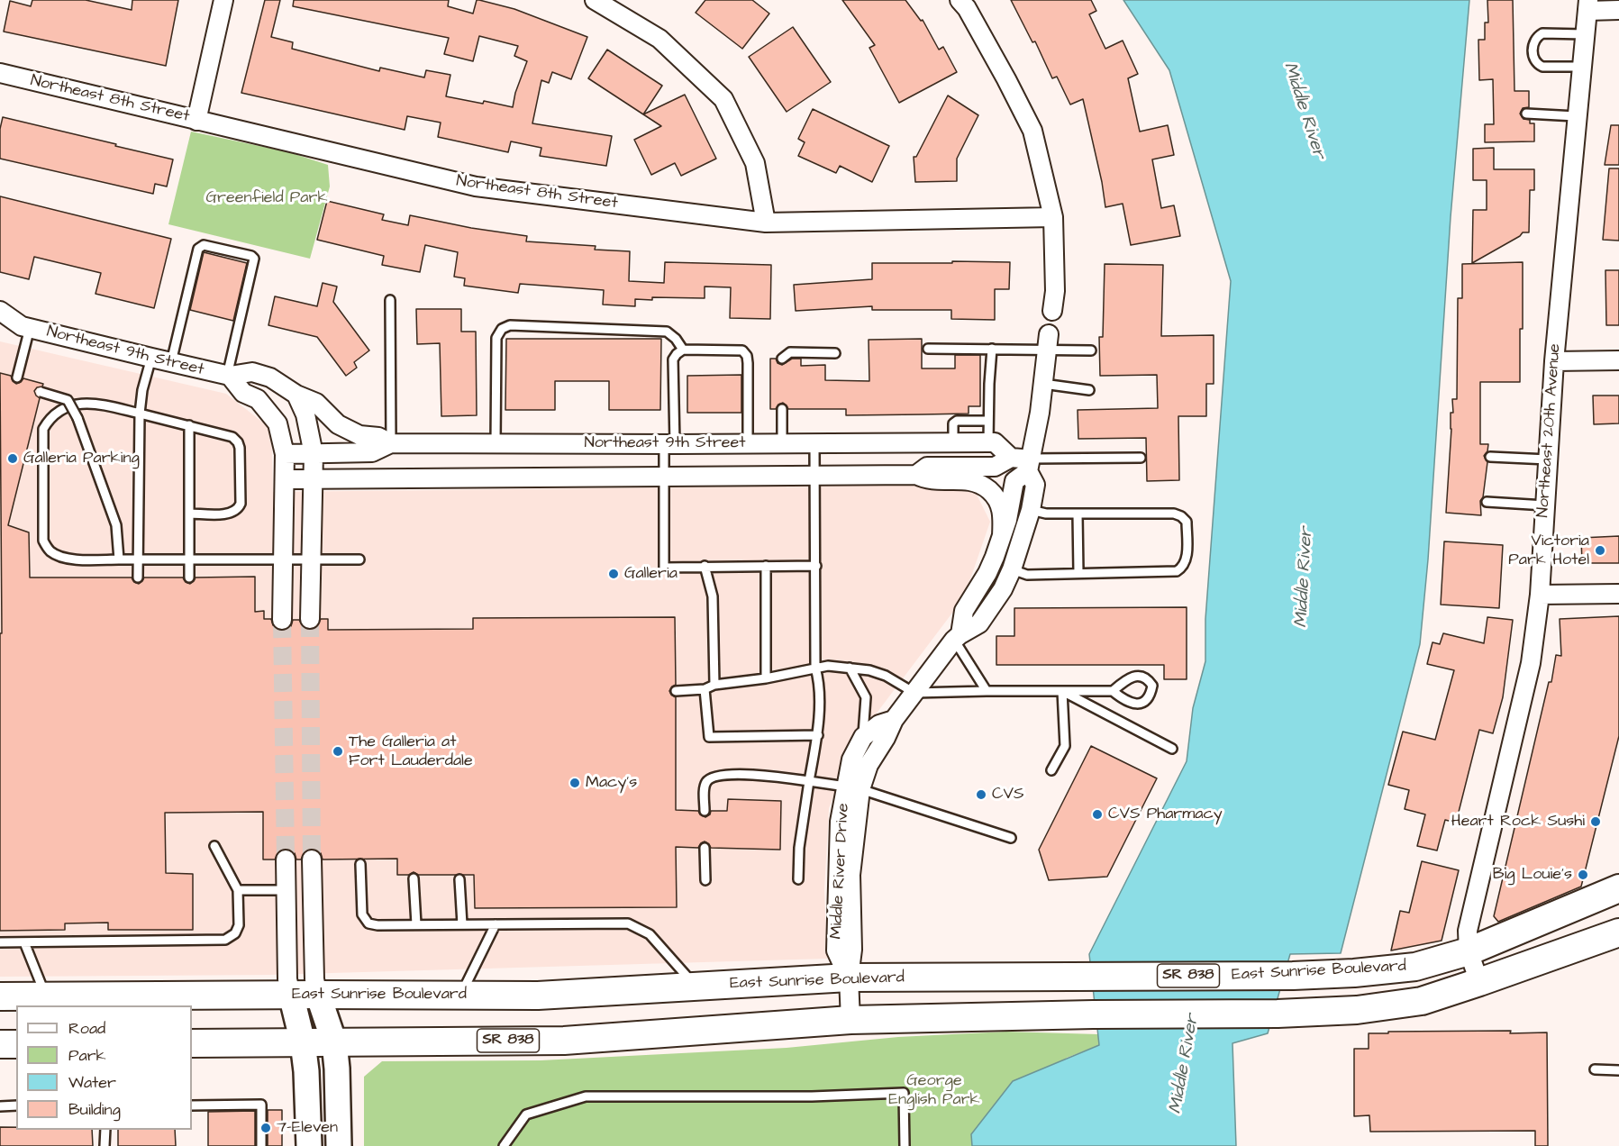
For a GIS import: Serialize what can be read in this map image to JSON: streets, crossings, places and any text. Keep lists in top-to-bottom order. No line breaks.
{"streets":{"main road":["East Sunrise Boulevard","SR 838"],"street":["Northeast 8th Street","Northeast 9th Street","Northeast 20th Avenue","Middle River Drive"]},"crossings":[["Northeast 9th Street","Middle River Drive"],["Northeast 20th Avenue","East Sunrise Boulevard"],["Northeast 20th Avenue","SR 838"],["Middle River Drive","East Sunrise Boulevard"],["Middle River Drive","SR 838"]],"water":["Middle River"],"parks":["Greenfield Park","George English Park"],"places":["Galleria Parking","Victoria Park Hotel","Galleria","The Galleria at Fort Lauderdale","Macy's","CVS","CVS Pharmacy","Heart Rock Sushi","Big Louie's","7-Eleven"],"legend":["Road","Park","Water","Building"]}
